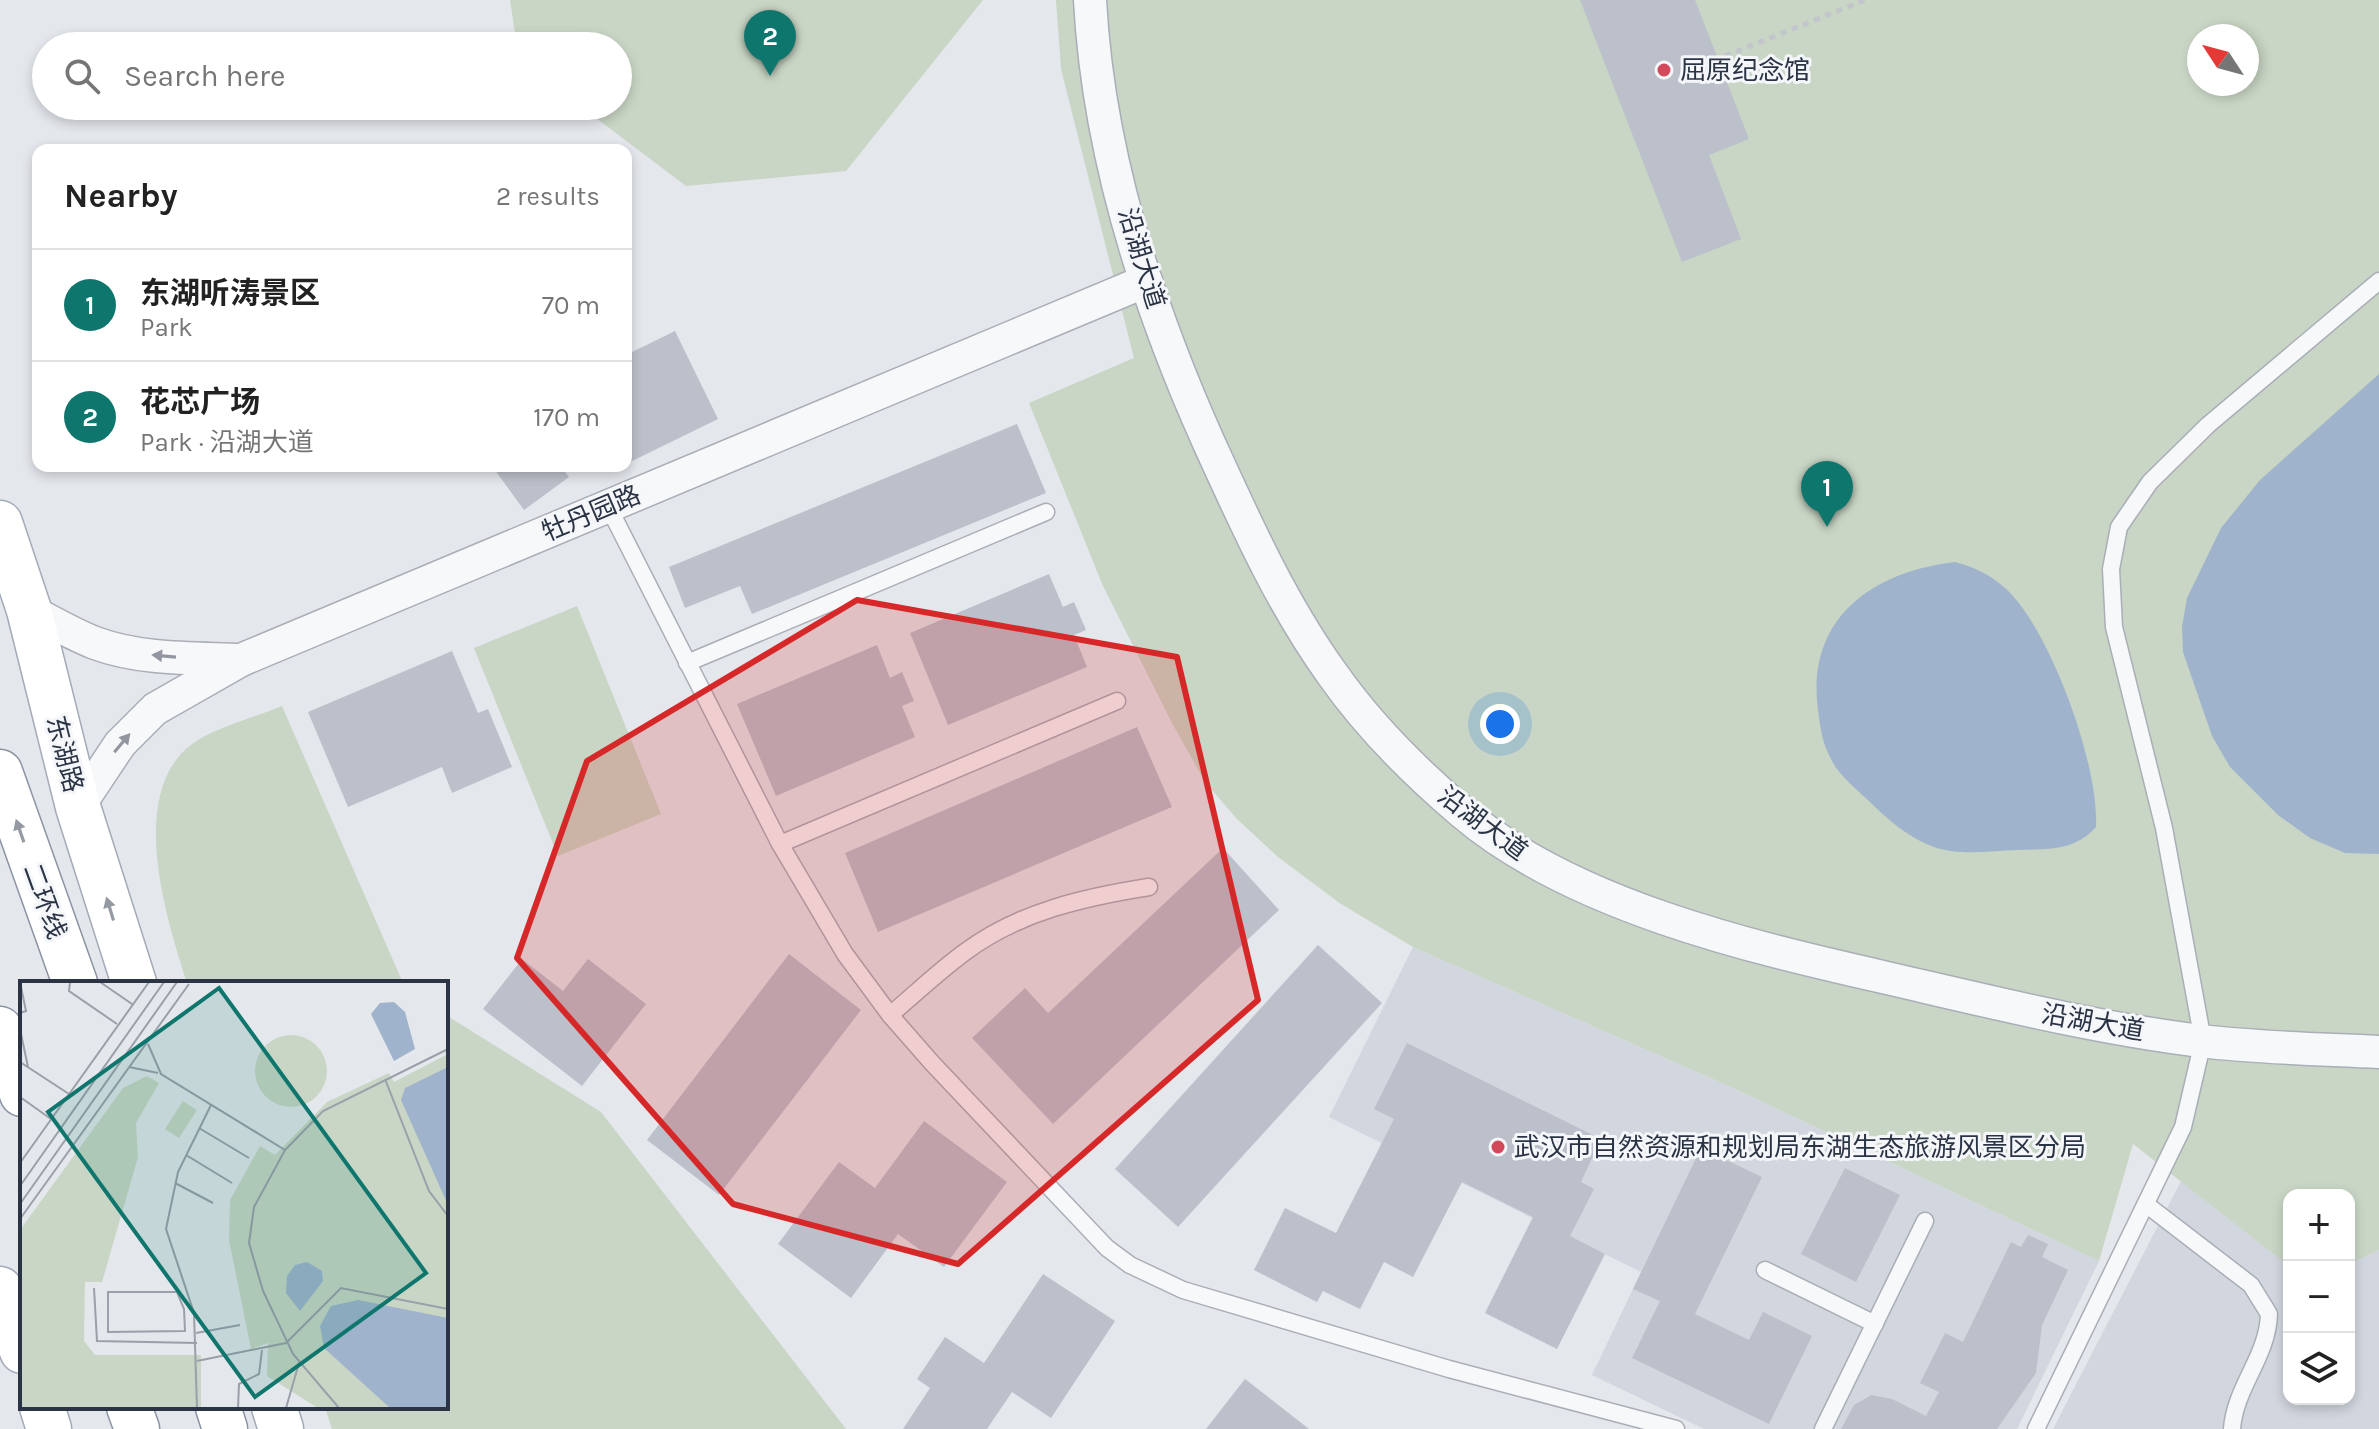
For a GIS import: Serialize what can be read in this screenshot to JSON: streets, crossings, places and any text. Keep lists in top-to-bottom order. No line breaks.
{"streets":{"main road":["东湖路","二环线"],"street":["沿湖大道","牡丹园路"]},"crossings":[["沿湖大道","牡丹园路"],["牡丹园路","东湖路"]],"one_way":["东湖路","二环线"],"places":["屈原纪念馆","武汉市自然资源和规划局东湖生态旅游风景区分局"],"north":"top left","page":{"pins":["2","1"],"search":"Search here","heading":["Nearby","2 results"],"list":[{"mark":"1","name":"东湖听涛景区","note":"Park","value":"70 m"},{"mark":"2","name":"花芯广场","note":"Park · 沿湖大道","value":"170 m"}],"map_buttons":["+","−"]}}
